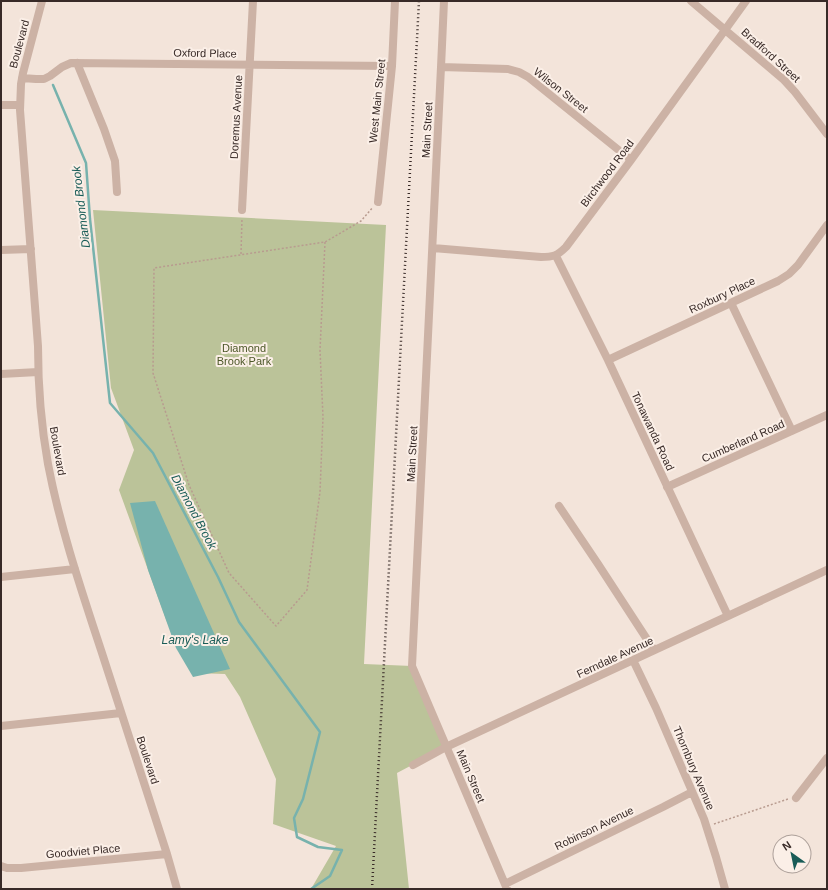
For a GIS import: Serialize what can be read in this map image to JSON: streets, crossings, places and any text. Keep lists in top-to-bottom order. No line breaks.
{"streets":{"street":["Boulevard","Oxford Place","Bradford Street","Wilson Street","West Main Street","Doremus Avenue","Main Street","Birchwood Road","Roxbury Place","Tonawanda Road","Cumberland Road","Ferndale Avenue","Thornbury Avenue","Robinson Avenue","Goodviet Place"]},"crossings":[["Boulevard","Oxford Place"],["Boulevard","Goodviet Place"],["Oxford Place","West Main Street"],["Oxford Place","Doremus Avenue"],["Bradford Street","Birchwood Road"],["Wilson Street","Main Street"],["Wilson Street","Birchwood Road"],["Main Street","Ferndale Avenue"],["Main Street","Robinson Avenue"],["Birchwood Road","Tonawanda Road"],["Roxbury Place","Tonawanda Road"],["Tonawanda Road","Cumberland Road"],["Tonawanda Road","Ferndale Avenue"],["Ferndale Avenue","Thornbury Avenue"],["Thornbury Avenue","Robinson Avenue"]],"water":["Diamond Brook","Lamy's Lake"],"parks":["Diamond Brook Park"],"north":"top left"}
